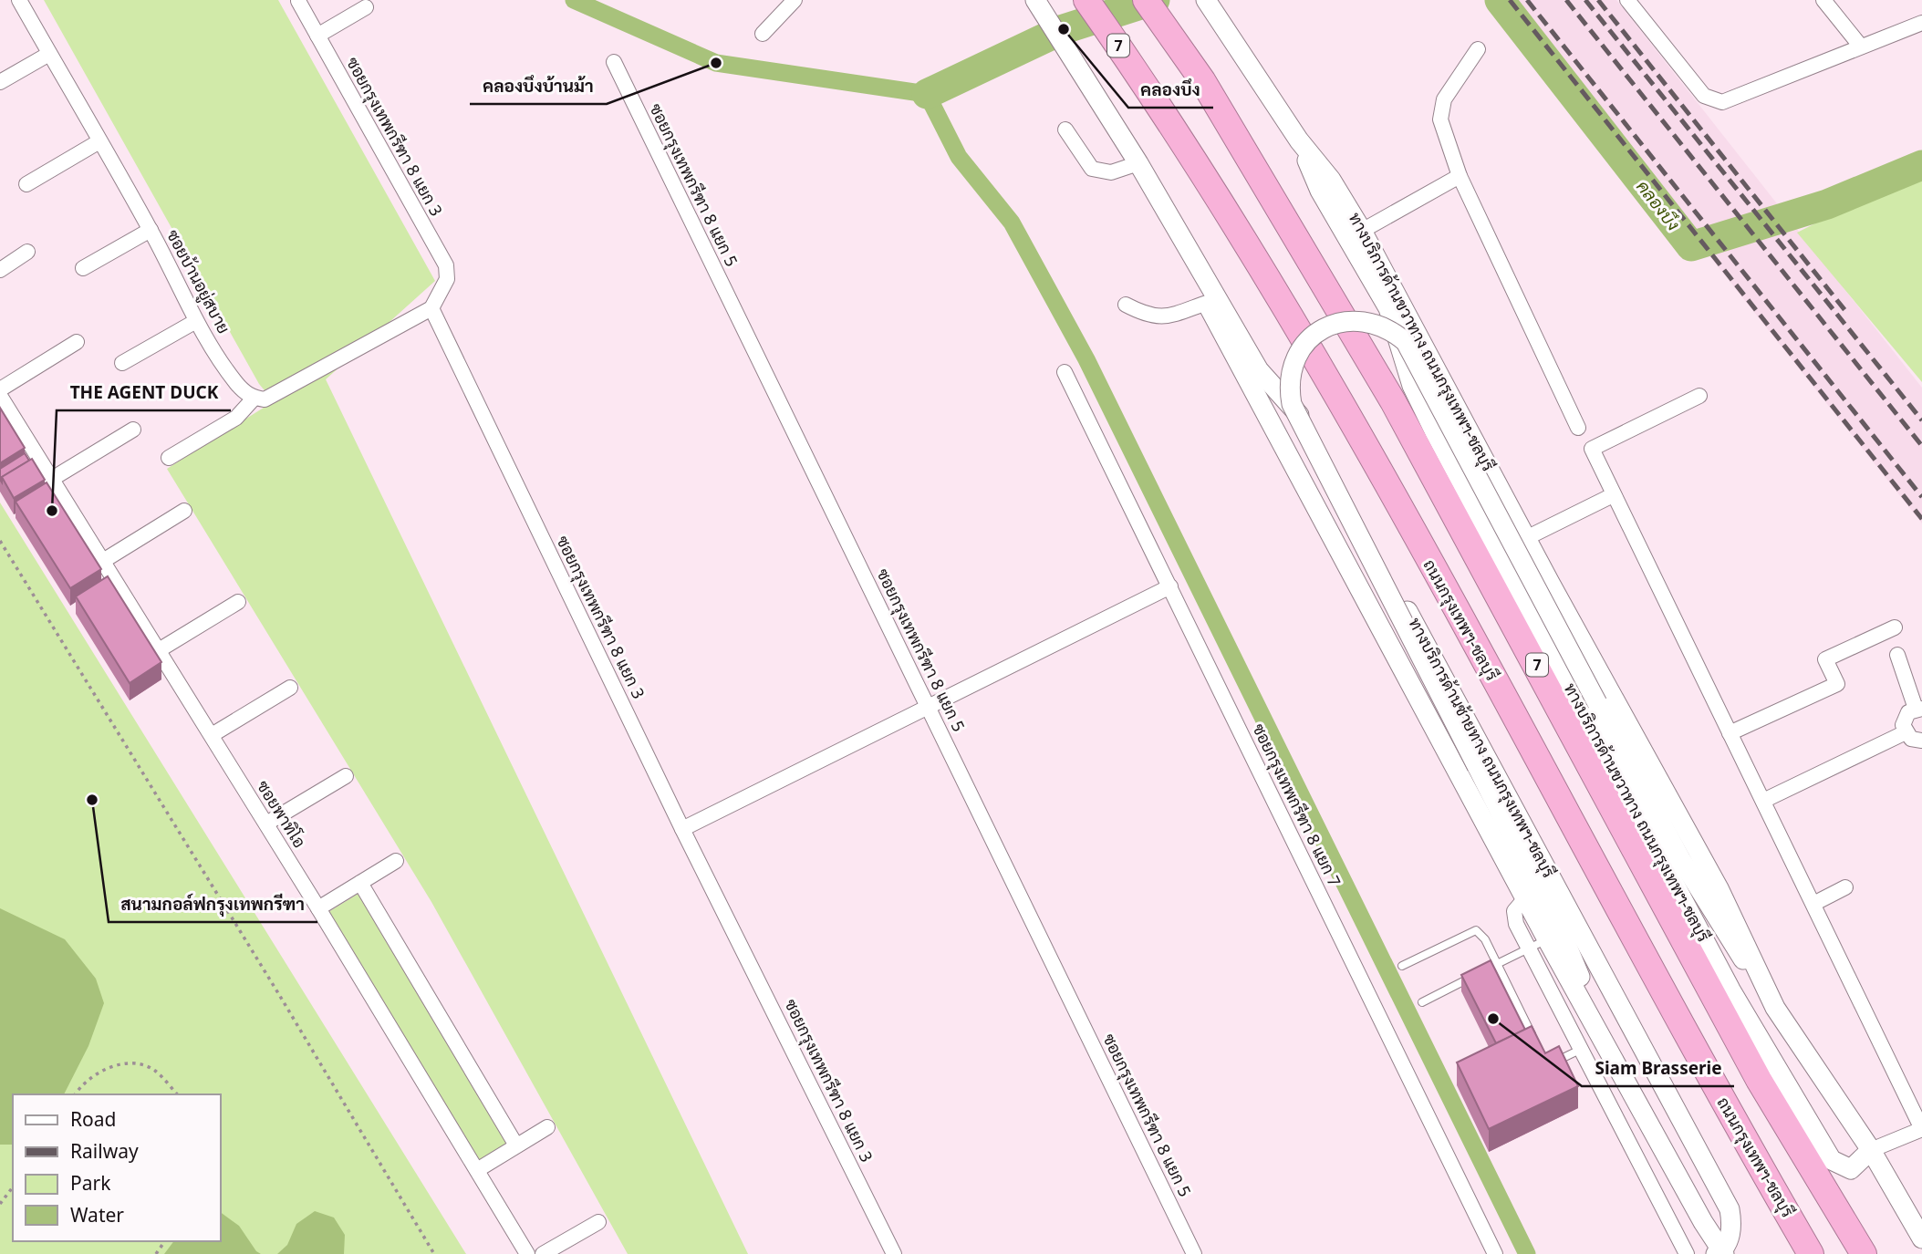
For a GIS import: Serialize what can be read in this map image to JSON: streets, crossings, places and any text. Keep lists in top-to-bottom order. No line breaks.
{"streets":{"highway":["7","ถนนกรุงเทพฯ-ชลบุรี"],"main road":["ทางบริการด้านขวาทาง ถนนกรุงเทพฯ-ชลบุรี","ทางบริการด้านซ้ายทาง ถนนกรุงเทพฯ-ชลบุรี"],"street":["ซอยกรุงเทพกรีฑา 8 แยก 3","ซอยกรุงเทพกรีฑา 8 แยก 5","ซอยบ้านอยู่สบาย","ซอยกรุงเทพกรีฑา 8 แยก 7","ซอยพาทิโอ"]},"water":["คลองบึง"],"places":["คลองบึง","คลองบึงบ้านม้า","THE AGENT DUCK","สนามกอล์ฟกรุงเทพกรีฑา","Siam Brasserie"],"legend":["Road","Railway","Park","Water"]}
